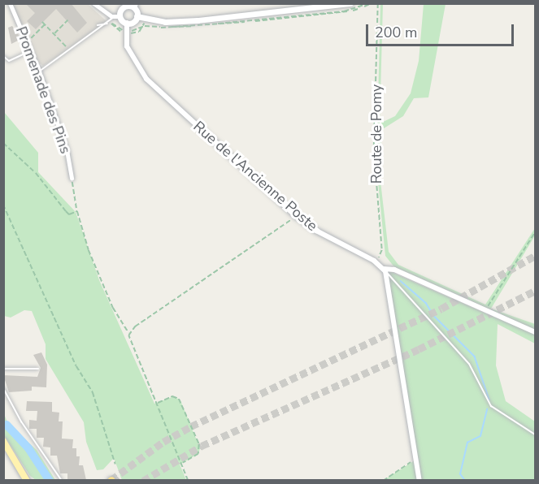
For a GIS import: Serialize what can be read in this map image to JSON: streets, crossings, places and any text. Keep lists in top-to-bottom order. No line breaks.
{"streets":{"street":["Promenade des Pins","Rue de l'Ancienne Poste"],"path":["Route de Pomy"]},"crossings":[["Route de Pomy","Rue de l'Ancienne Poste"]],"scale_bar":"200 m"}
